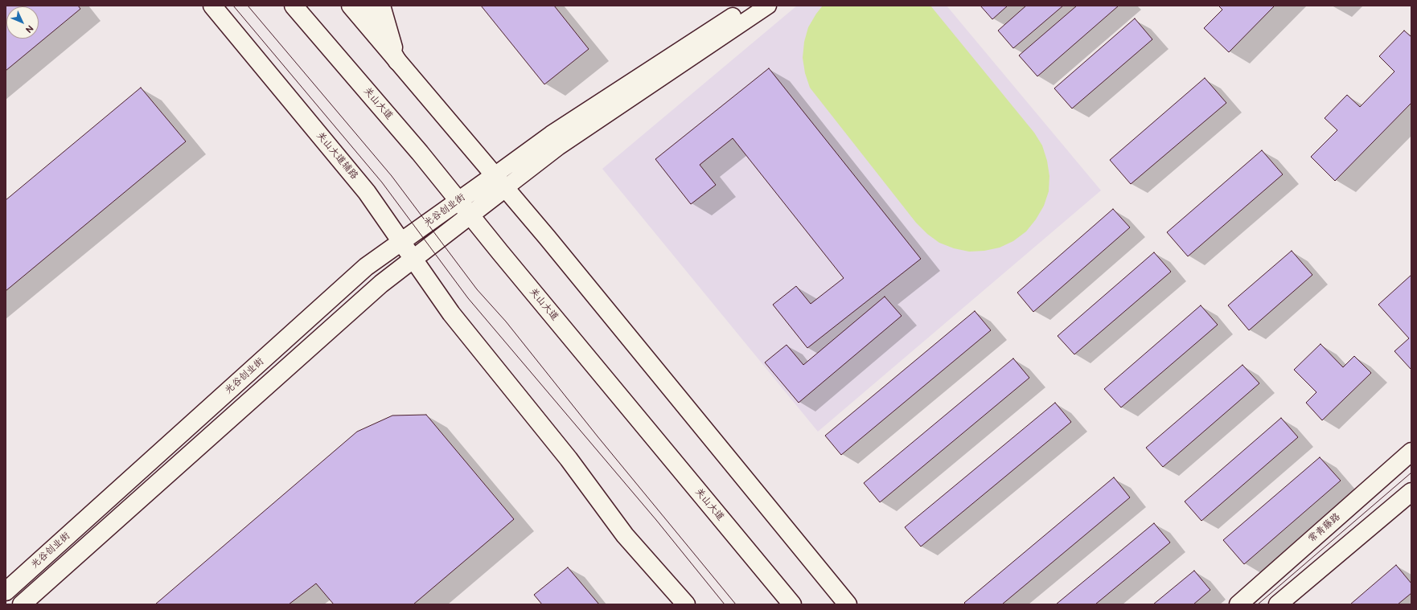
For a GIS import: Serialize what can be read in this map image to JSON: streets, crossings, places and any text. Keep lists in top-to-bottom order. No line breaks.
{"streets":{"main road":["关山大道","关山大道辅路","光谷创业街","常青藤路"]},"crossings":[["关山大道","光谷创业街"],["关山大道辅路","光谷创业街"]],"north":"bottom right"}
